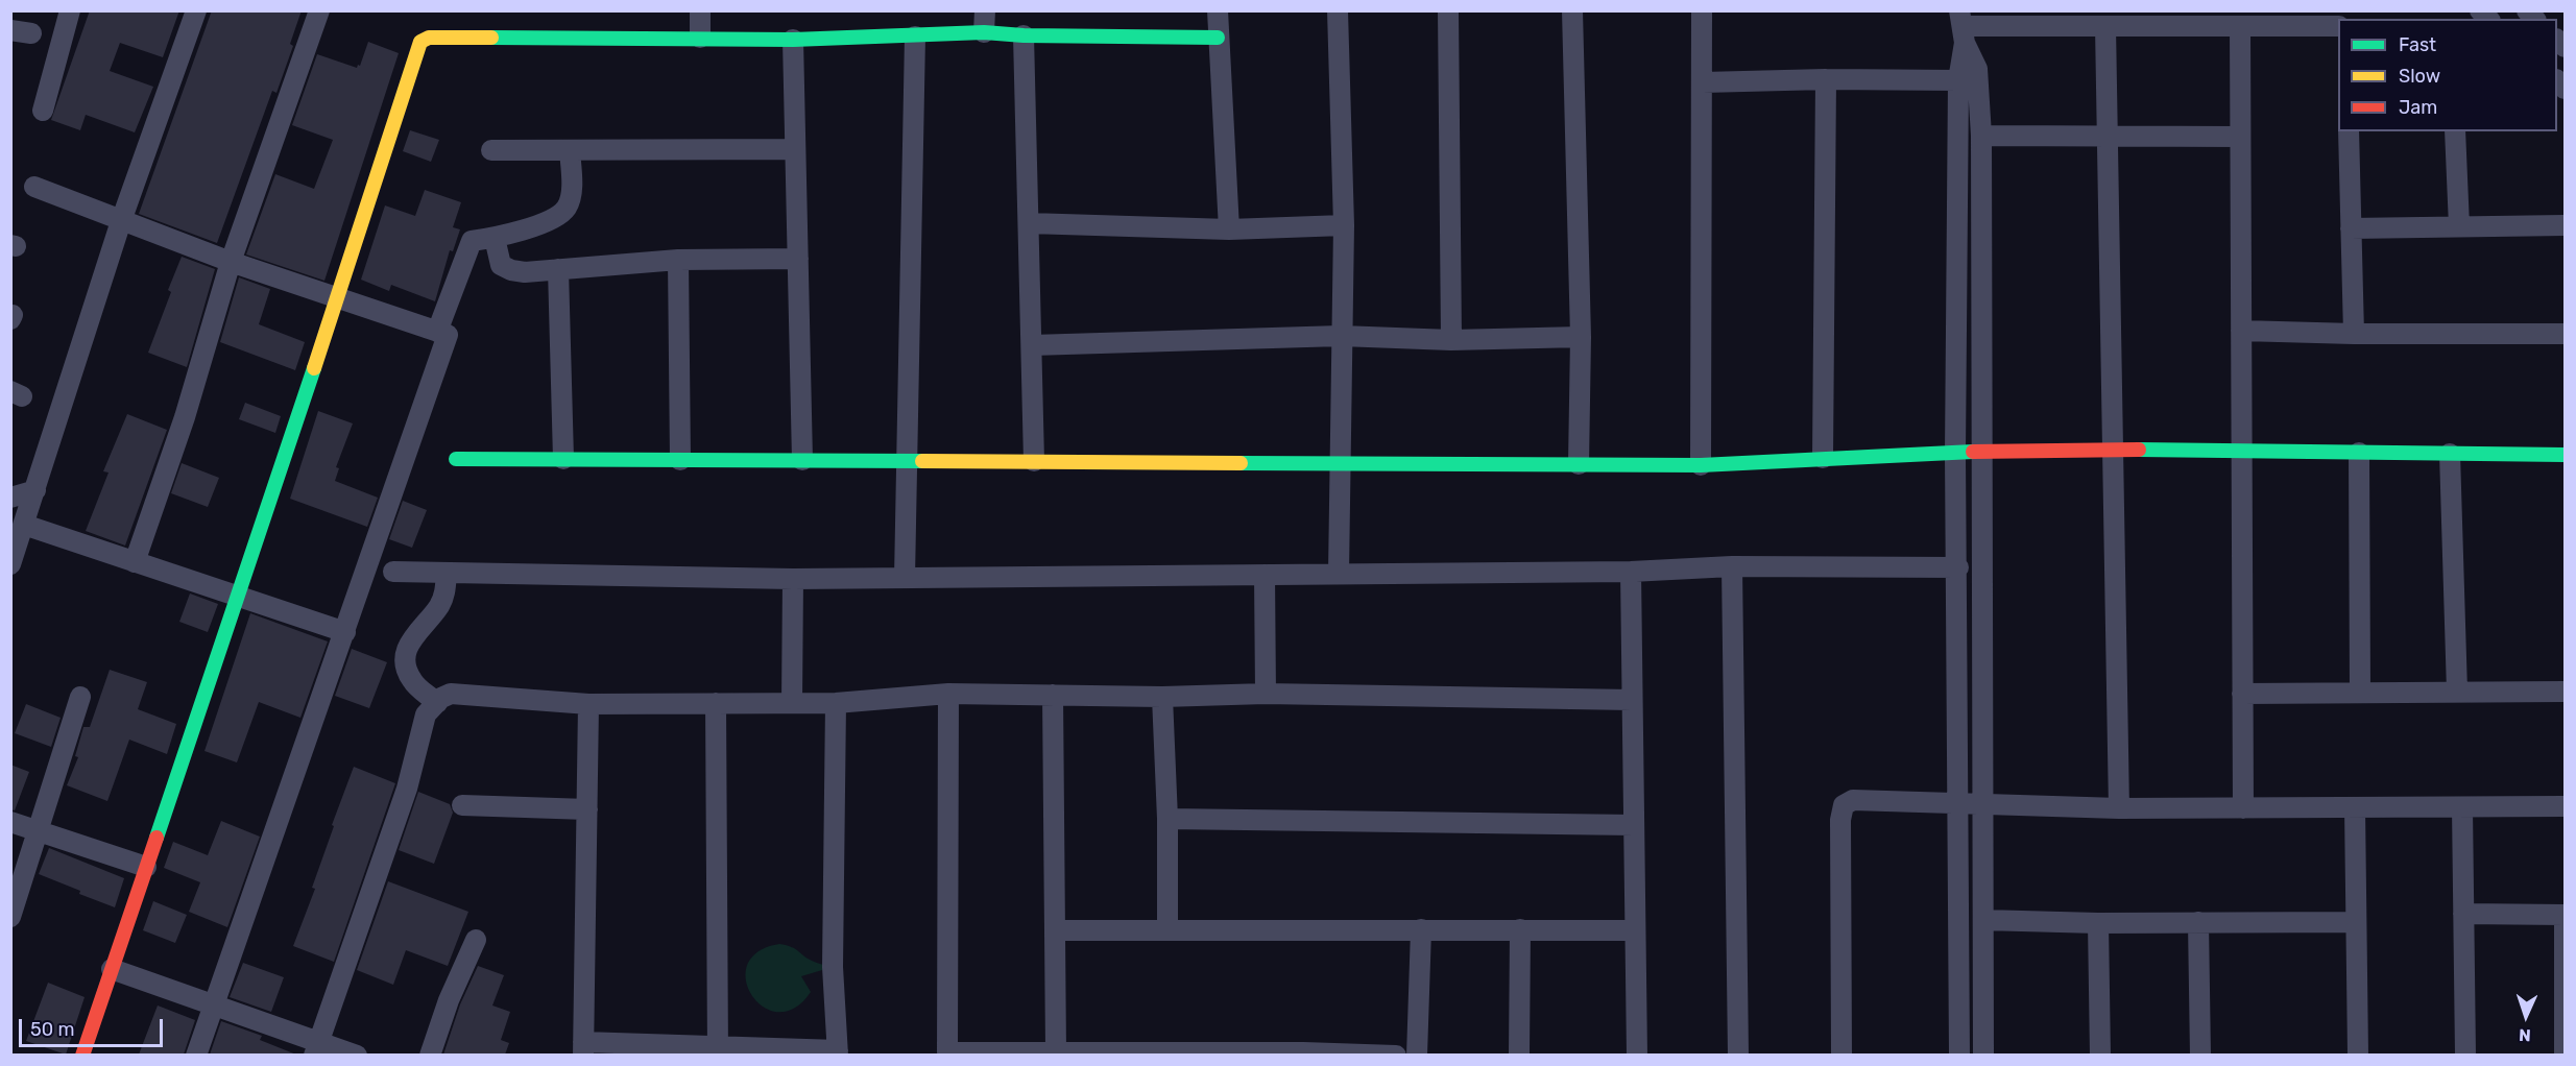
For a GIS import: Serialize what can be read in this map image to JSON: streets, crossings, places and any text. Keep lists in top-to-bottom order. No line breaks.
{"legend":["Fast","Slow","Jam"],"scale_bar":"50 m","north":"bottom"}
